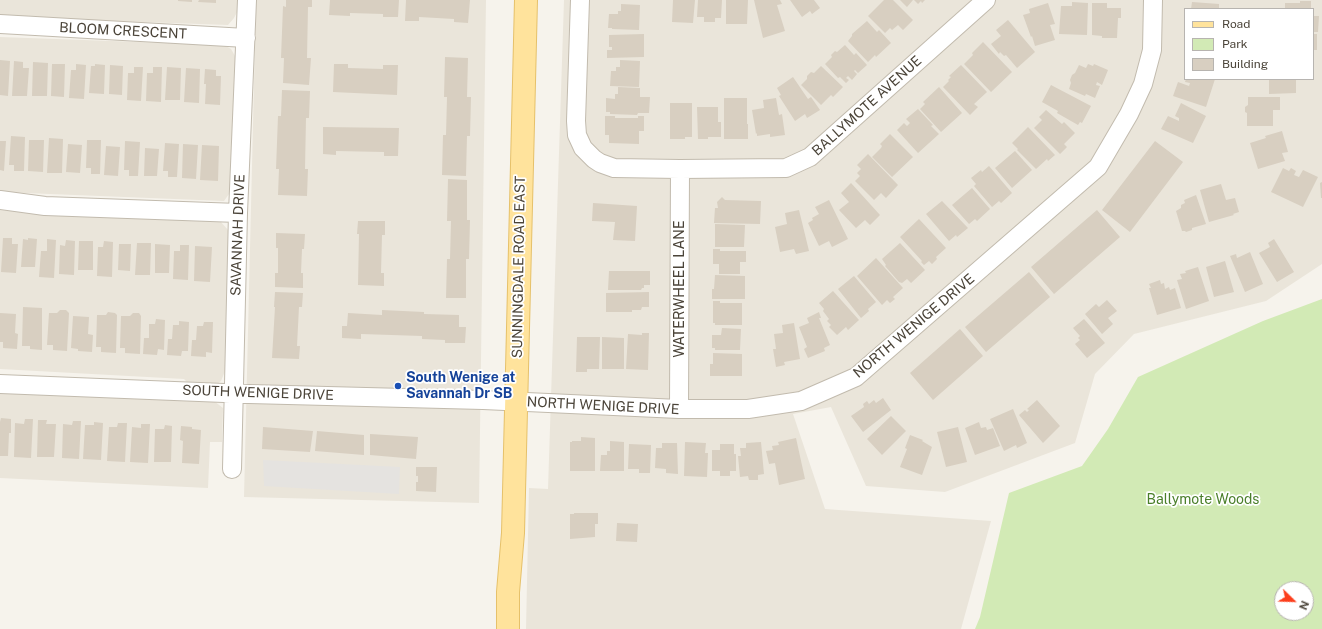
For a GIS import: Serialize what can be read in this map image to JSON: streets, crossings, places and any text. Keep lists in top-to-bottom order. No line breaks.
{"streets":{"main road":["SUNNINGDALE ROAD EAST"],"street":["BLOOM CRESCENT","BALLYMOTE AVENUE","SAVANNAH DRIVE","WATERWHEEL LANE","NORTH WENIGE DRIVE","SOUTH WENIGE DRIVE"]},"crossings":[["BLOOM CRESCENT","SAVANNAH DRIVE"],["BALLYMOTE AVENUE","WATERWHEEL LANE"],["SAVANNAH DRIVE","SOUTH WENIGE DRIVE"],["SUNNINGDALE ROAD EAST","NORTH WENIGE DRIVE"],["SUNNINGDALE ROAD EAST","SOUTH WENIGE DRIVE"],["WATERWHEEL LANE","NORTH WENIGE DRIVE"],["NORTH WENIGE DRIVE","SOUTH WENIGE DRIVE"]],"parks":["Ballymote Woods"],"places":["South Wenige at Savannah Dr SB"],"legend":["Road","Park","Building"],"north":"bottom right"}
